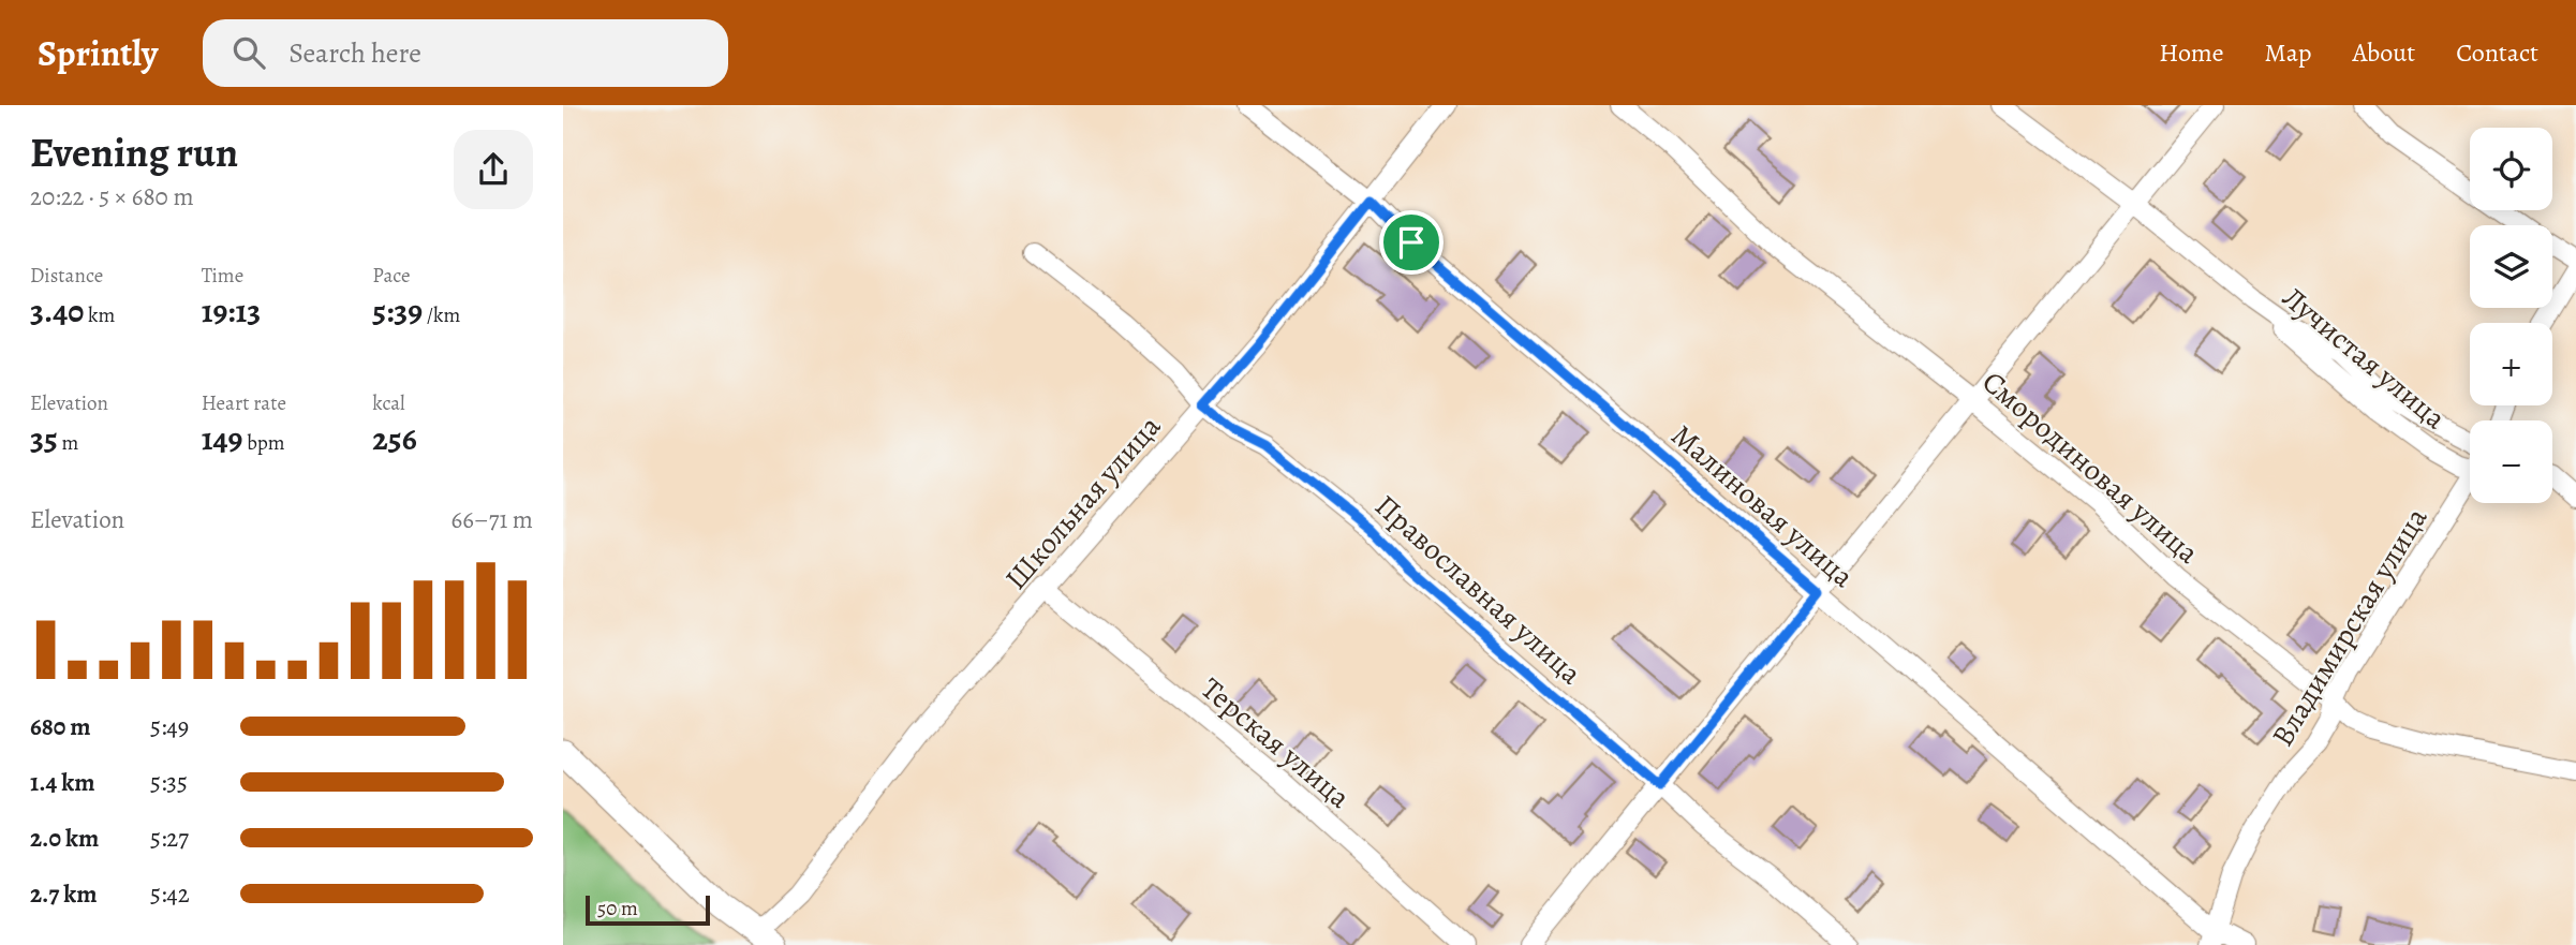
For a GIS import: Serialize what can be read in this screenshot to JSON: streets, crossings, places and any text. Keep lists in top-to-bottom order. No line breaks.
{"streets":{"street":["Лучистая улица","Смородиновая улица","Школьная улица","Малиновая улица","Православная улица","Владимирская улица","Терская улица"]},"crossings":[["Смородиновая улица","Владимирская улица"],["Школьная улица","Малиновая улица"],["Школьная улица","Православная улица"],["Школьная улица","Терская улица"],["Малиновая улица","Владимирская улица"]],"scale_bar":"50 m","page":{"header":"Sprintly","search":"Search here","nav":["Home","Map","About","Contact"],"heading":["Evening run","20:22 · 5 × 680 m"],"map_buttons":["+","−"],"stats":[["Distance","3.40 km"],["Time","19:13"],["Pace","5:39 /km"],["Elevation","35 m"],["Heart rate","149 bpm"],["kcal","256"]],"chart":["Elevation","66–71 m"],"list":[{"name":"680 m","note":"5:49"},{"name":"1.4 km","note":"5:35"},{"name":"2.0 km","note":"5:27"},{"name":"2.7 km","note":"5:42"}],"scale":"50 m"}}
